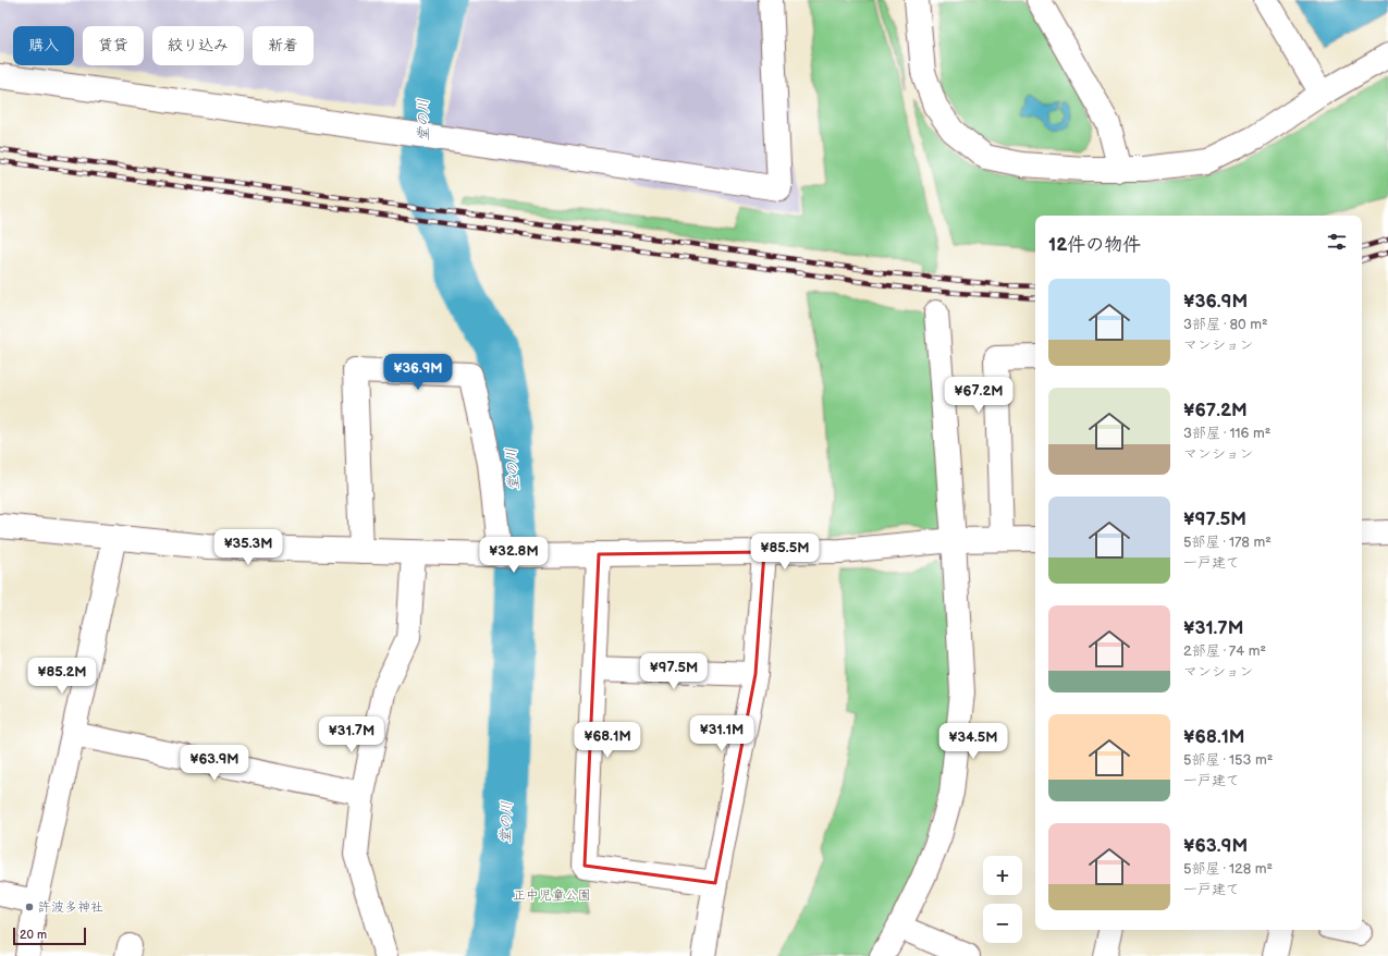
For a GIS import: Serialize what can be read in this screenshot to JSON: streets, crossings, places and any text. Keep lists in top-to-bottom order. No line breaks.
{"water":["堂の川"],"parks":["正中児童公園"],"places":["許波多神社"],"scale_bar":"20 m","page":{"chip":["購入","賃貸","絞り込み","新着"],"heading":"12件の物件","list":[{"name":"¥36.9M","note":"3部屋 · 80 m² · マンション"},{"name":"¥67.2M","note":"3部屋 · 116 m² · マンション"},{"name":"¥97.5M","note":"5部屋 · 178 m² · 一戸建て"},{"name":"¥31.7M","note":"2部屋 · 74 m² · マンション"},{"name":"¥68.1M","note":"5部屋 · 153 m² · 一戸建て"},{"name":"¥63.9M","note":"5部屋 · 128 m² · 一戸建て"}],"price":["¥36.9M","¥67.2M","¥35.3M","¥85.5M","¥32.8M","¥97.5M","¥85.2M","¥31.1M","¥31.7M","¥68.1M","¥34.5M","¥63.9M"],"map_buttons":["+","−"],"scale":"20 m"}}
